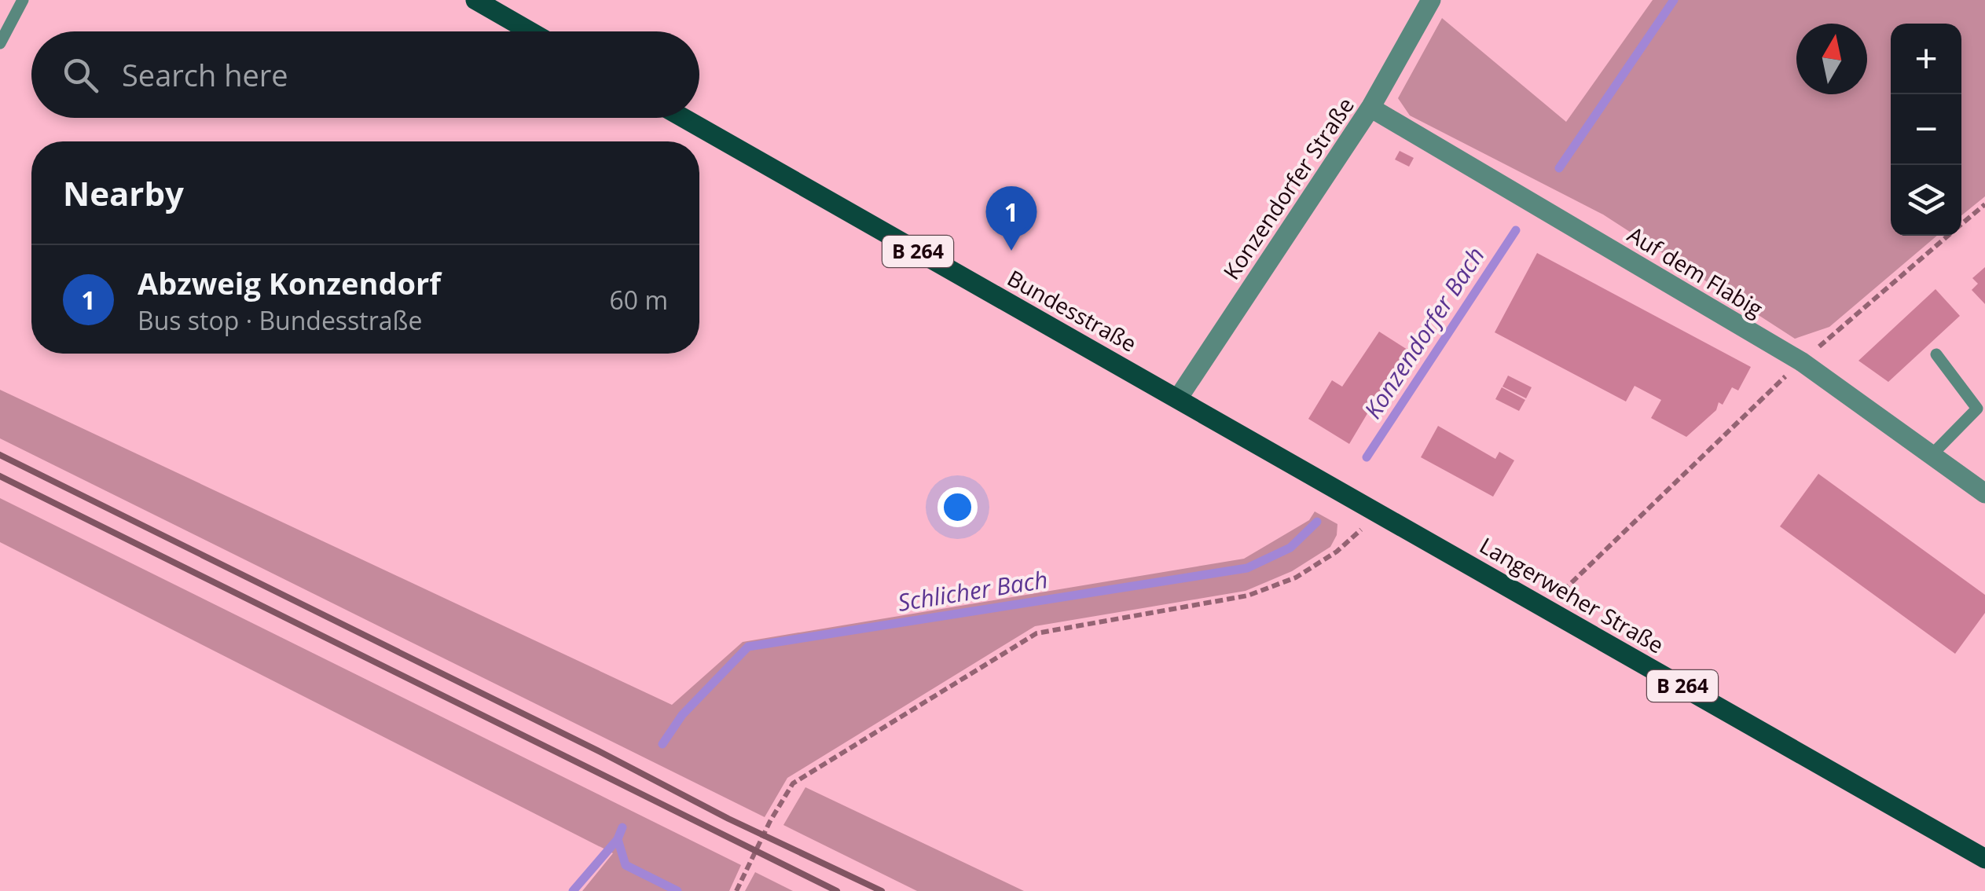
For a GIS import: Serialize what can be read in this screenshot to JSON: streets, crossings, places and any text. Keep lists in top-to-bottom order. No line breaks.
{"streets":{"main road":["B 264","Bundesstraße","Langerweher Straße"],"street":["Konzendorfer Straße","Auf dem Flabig"]},"crossings":[["Konzendorfer Straße","Auf dem Flabig"],["Konzendorfer Straße","Bundesstraße"],["Bundesstraße","Langerweher Straße"]],"water":["Konzendorfer Bach","Schlicher Bach"],"north":"top","page":{"map_buttons":["+","−"],"search":"Search here","heading":"Nearby","pins":"1","list":[{"mark":"1","name":"Abzweig Konzendorf","note":"Bus stop · Bundesstraße","value":"60 m"}]}}
